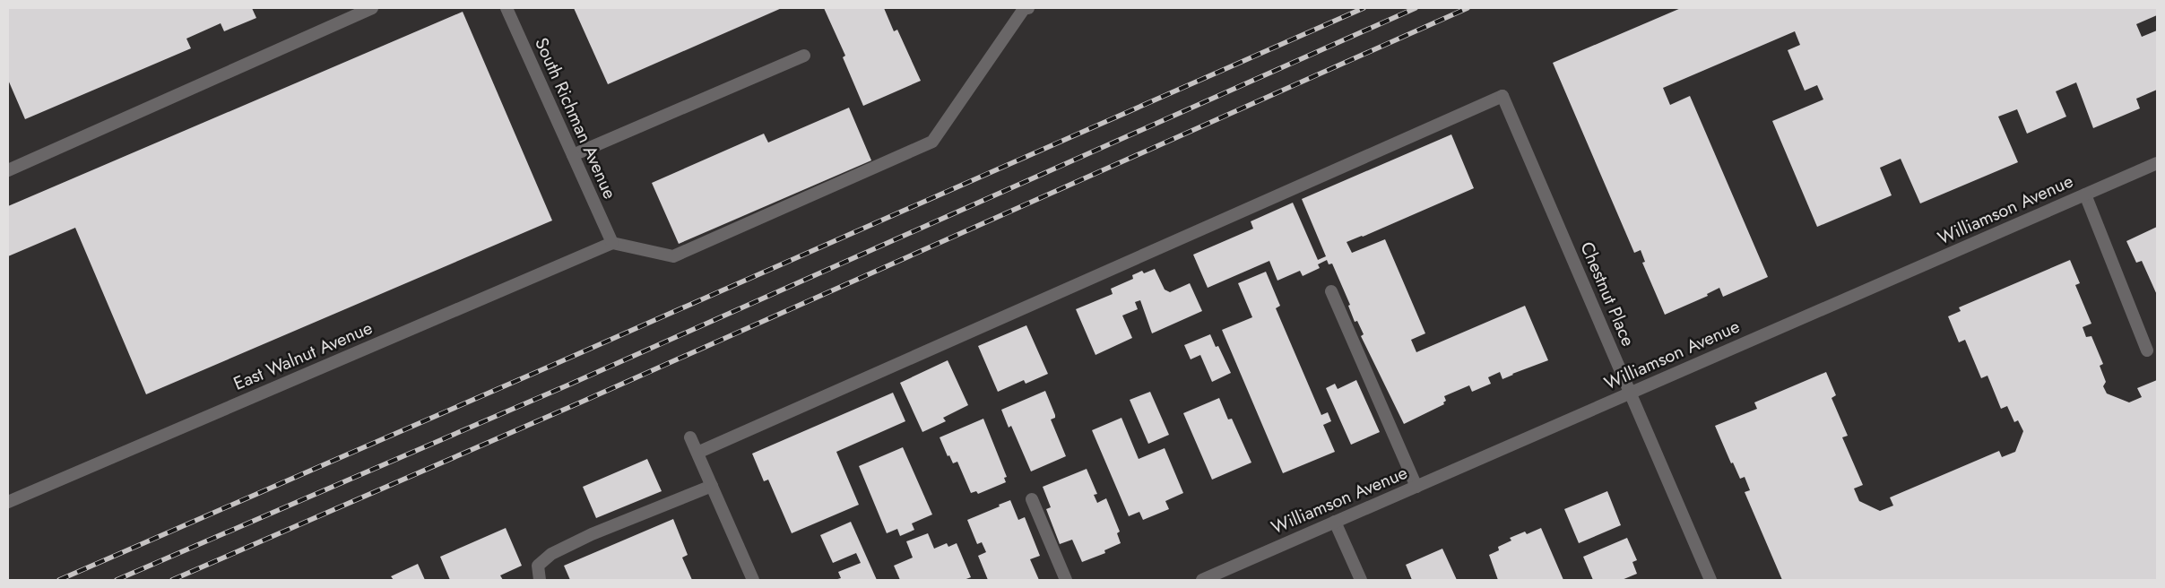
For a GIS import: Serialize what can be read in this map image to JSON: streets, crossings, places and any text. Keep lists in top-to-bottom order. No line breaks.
{"streets":{"street":["South Richman Avenue","Williamson Avenue","Chestnut Place","East Walnut Avenue"]},"crossings":[["South Richman Avenue","East Walnut Avenue"],["Williamson Avenue","Chestnut Place"]]}
